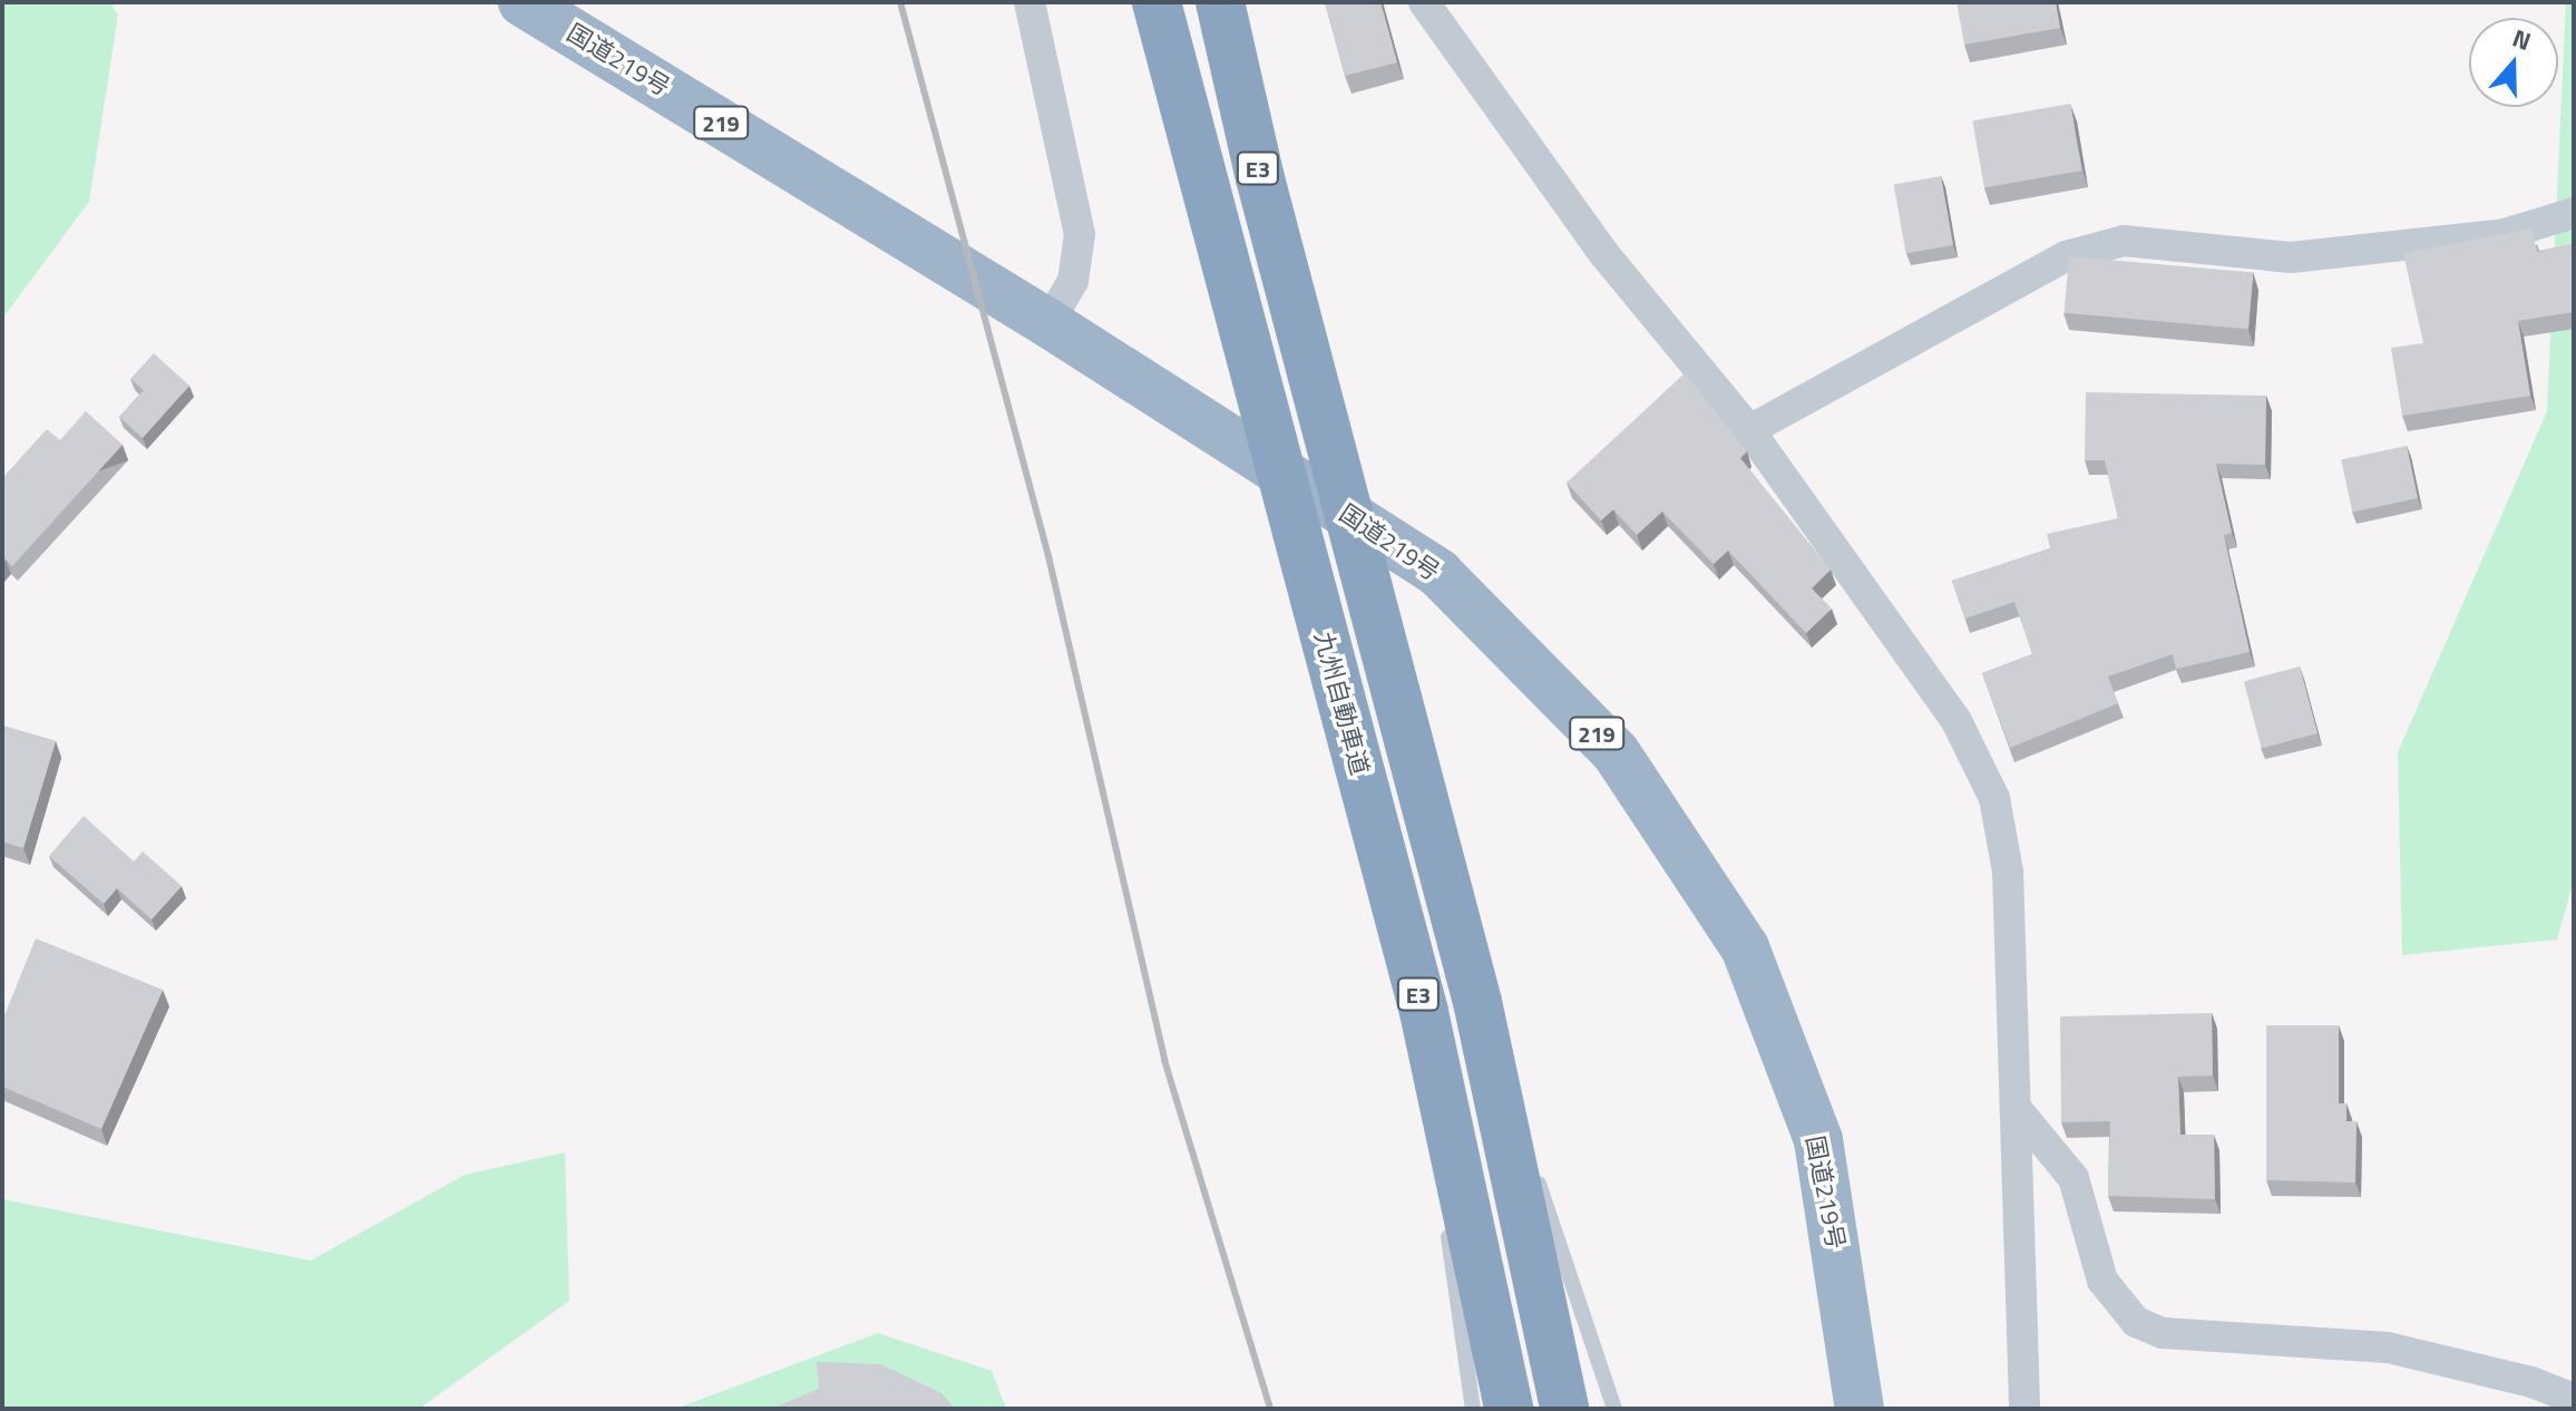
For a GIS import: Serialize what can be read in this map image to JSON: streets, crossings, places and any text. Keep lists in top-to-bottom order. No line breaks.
{"streets":{"highway":["国道219号","219","E3","九州自動車道"]},"north":"top"}
